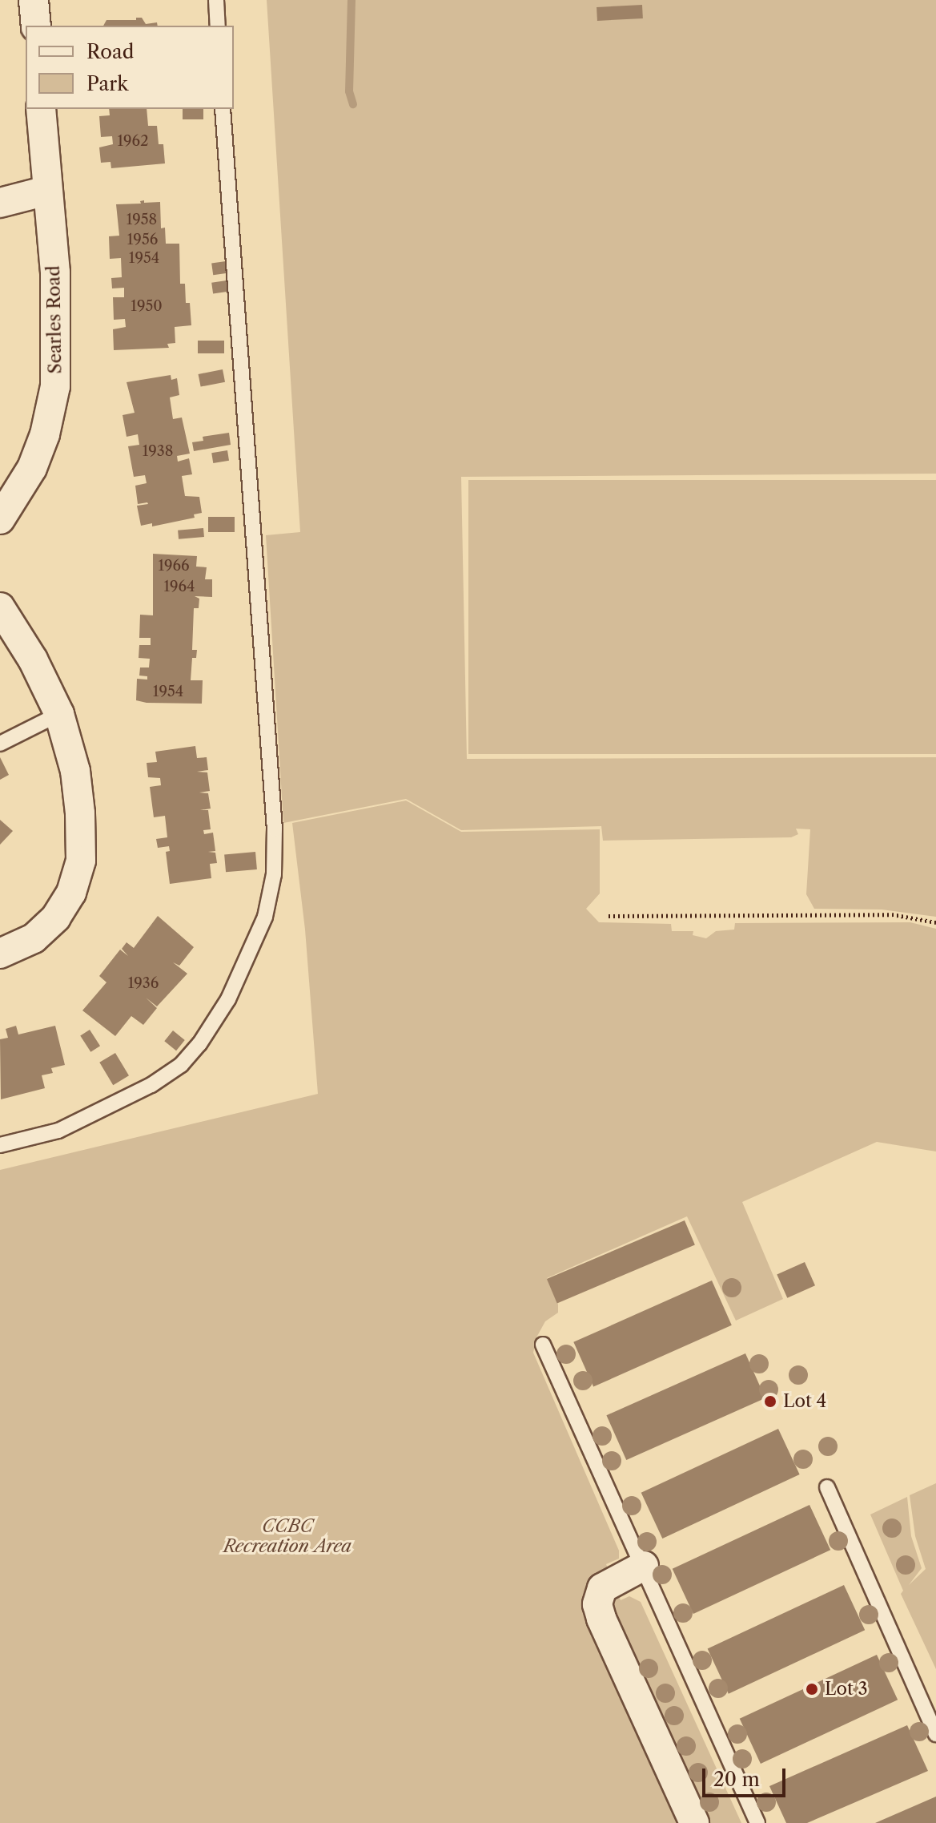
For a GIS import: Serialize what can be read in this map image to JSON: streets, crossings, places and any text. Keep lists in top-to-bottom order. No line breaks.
{"streets":{"street":["Searles Road"]},"parks":["CCBC Recreation Area"],"places":["Lot 4","Lot 3"],"house_numbers":["1962","1958","1956","1954","1950","1938","1966","1964","1954","1936"],"legend":["Road","Park"],"scale_bar":"20 m"}
